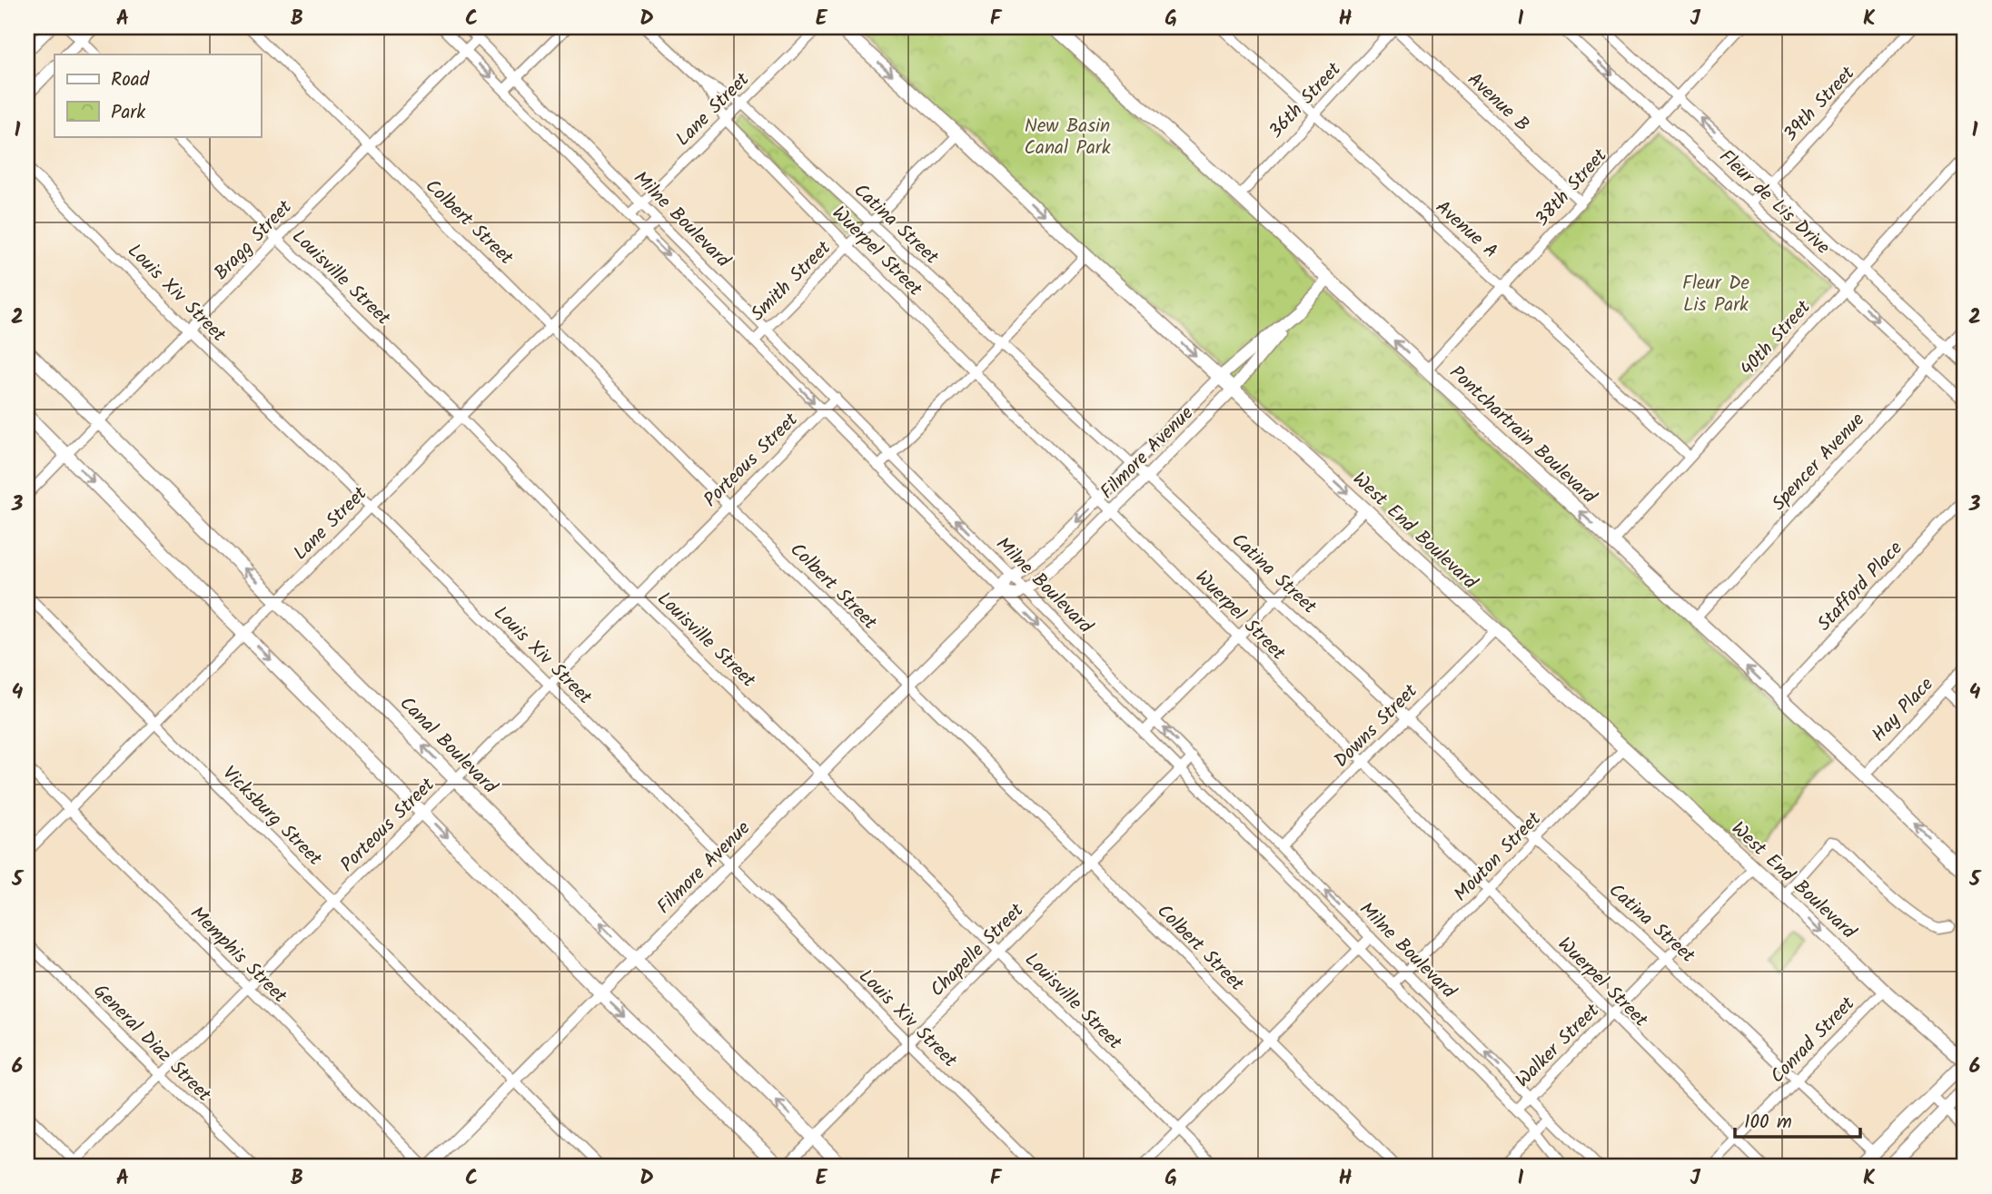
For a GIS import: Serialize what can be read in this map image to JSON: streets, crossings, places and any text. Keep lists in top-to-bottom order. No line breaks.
{"streets":{"main road":["Pontchartrain Boulevard","West End Boulevard","Canal Boulevard"],"street":["36th Street","Avenue B","39th Street","Lane Street","38th Street","Fleur de Lis Drive","Milne Boulevard","Colbert Street","Catina Street","Avenue A","Bragg Street","Wuerpel Street","Louisville Street","Smith Street","Louis Xiv Street","40th Street","Filmore Avenue","Porteous Street","Spencer Avenue","Stafford Place","Hay Place","Downs Street","Vicksburg Street","Mouton Street","Chapelle Street","Memphis Street","Conrad Street","General Diaz Street","Walker Street"]},"crossings":[["36th Street","Avenue B"],["36th Street","Avenue A"],["36th Street","Pontchartrain Boulevard"],["Avenue B","38th Street"],["39th Street","Fleur de Lis Drive"],["Lane Street","Milne Boulevard"],["Lane Street","Colbert Street"],["Lane Street","Catina Street"],["Lane Street","Wuerpel Street"],["Lane Street","Louisville Street"],["Lane Street","Louis Xiv Street"],["Lane Street","Canal Boulevard"],["Lane Street","Vicksburg Street"],["Lane Street","Memphis Street"],["38th Street","Fleur de Lis Drive"],["38th Street","Avenue A"],["38th Street","Pontchartrain Boulevard"],["Fleur de Lis Drive","40th Street"],["Fleur de Lis Drive","Spencer Avenue"],["Milne Boulevard","Bragg Street"],["Milne Boulevard","Smith Street"],["Milne Boulevard","Filmore Avenue"],["Milne Boulevard","Porteous Street"],["Milne Boulevard","Downs Street"],["Milne Boulevard","Mouton Street"],["Milne Boulevard","Chapelle Street"],["Milne Boulevard","Walker Street"],["Colbert Street","Bragg Street"],["Colbert Street","Filmore Avenue"],["Colbert Street","Porteous Street"],["Colbert Street","Chapelle Street"],["Catina Street","Wuerpel Street"],["Catina Street","Smith Street"],["Catina Street","Filmore Avenue"],["Catina Street","Downs Street"],["Catina Street","Mouton Street"],["Catina Street","Conrad Street"],["Catina Street","Walker Street"],["Avenue A","40th Street"],["Bragg Street","Louisville Street"],["Bragg Street","Louis Xiv Street"],["Bragg Street","Canal Boulevard"],["Wuerpel Street","Smith Street"],["Wuerpel Street","Filmore Avenue"],["Wuerpel Street","Downs Street"],["Wuerpel Street","Mouton Street"],["Wuerpel Street","Conrad Street"],["Wuerpel Street","Walker Street"],["Louisville Street","Filmore Avenue"],["Louisville Street","Porteous Street"],["Louisville Street","Chapelle Street"],["Smith Street","West End Boulevard"],["Louis Xiv Street","Filmore Avenue"],["Louis Xiv Street","Porteous Street"],["Louis Xiv Street","Chapelle Street"],["40th Street","Pontchartrain Boulevard"],["Pontchartrain Boulevard","Filmore Avenue"],["Pontchartrain Boulevard","Spencer Avenue"],["Pontchartrain Boulevard","Stafford Place"],["Pontchartrain Boulevard","Hay Place"],["Filmore Avenue","West End Boulevard"],["Filmore Avenue","Canal Boulevard"],["Filmore Avenue","Vicksburg Street"],["Filmore Avenue","Memphis Street"],["Porteous Street","Canal Boulevard"],["Porteous Street","Vicksburg Street"],["Porteous Street","Memphis Street"],["Porteous Street","General Diaz Street"],["West End Boulevard","Downs Street"],["West End Boulevard","Mouton Street"],["West End Boulevard","Conrad Street"],["West End Boulevard","Walker Street"],["Canal Boulevard","Chapelle Street"]],"one_way":["Pontchartrain Boulevard","West End Boulevard"],"parks":["New Basin Canal Park","Fleur De Lis Park"],"legend":["Road","Park"],"scale_bar":"100 m","grid":{"columns":["A","B","C","D","E","F","G","H","I","J","K"],"rows":["1","2","3","4","5","6"]}}
